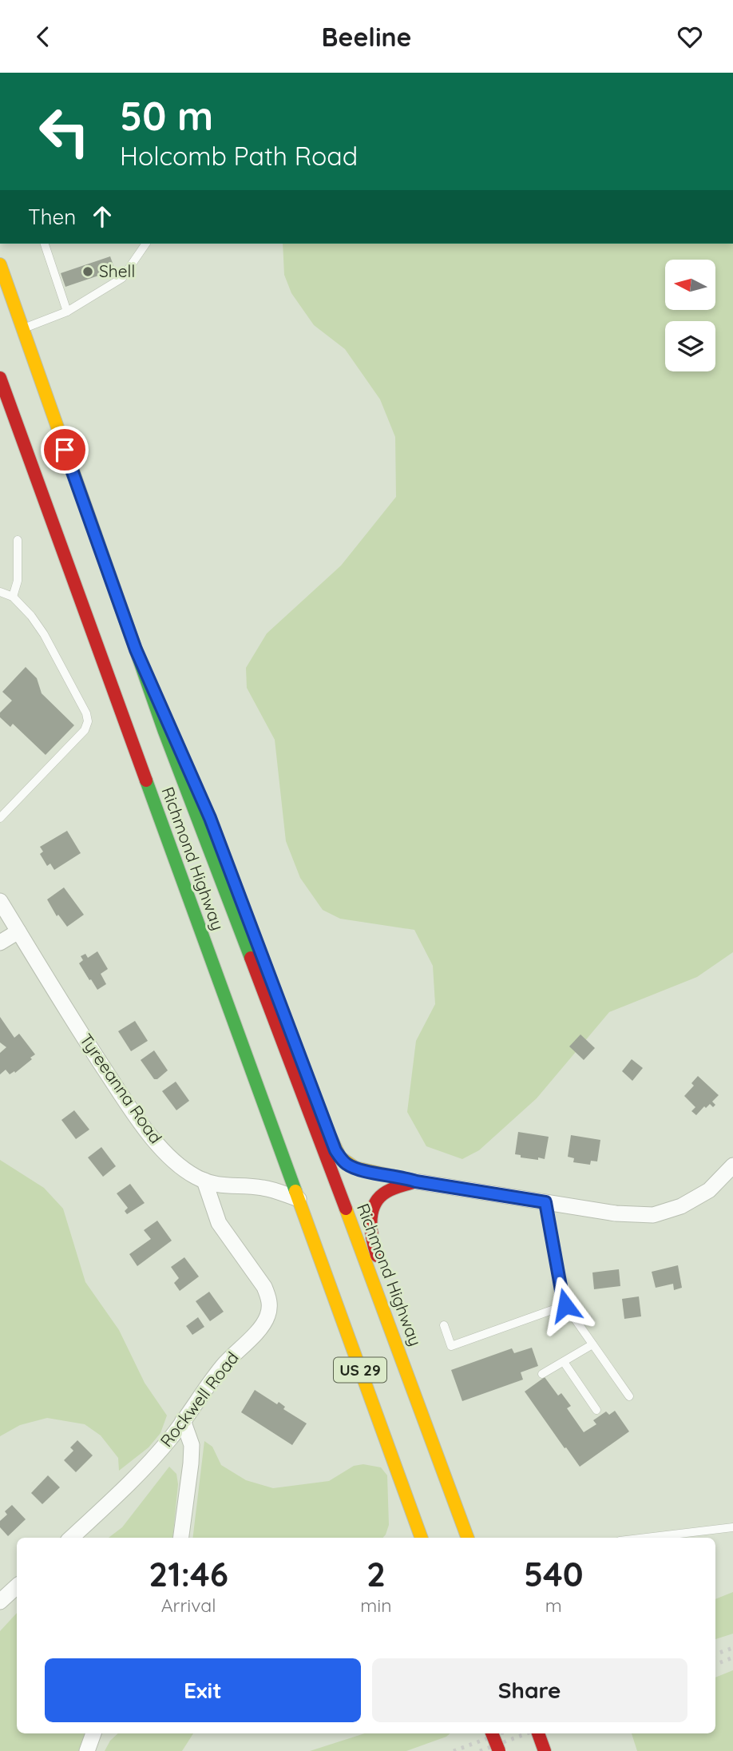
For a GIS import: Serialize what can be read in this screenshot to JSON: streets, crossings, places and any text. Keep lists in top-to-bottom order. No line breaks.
{"streets":{"highway":["Richmond Highway","US 29"],"street":["Tyreeanna Road","Rockwell Road"]},"crossings":[["Richmond Highway","Tyreeanna Road"],["Tyreeanna Road","Rockwell Road"]],"places":["Shell"],"north":"left","page":{"header":"Beeline","turn":["50 m","Holcomb Path Road"],"then":"Then","eta":["21:46","Arrival","2","min","540","m"],"buttons":["Exit","Share"]}}
